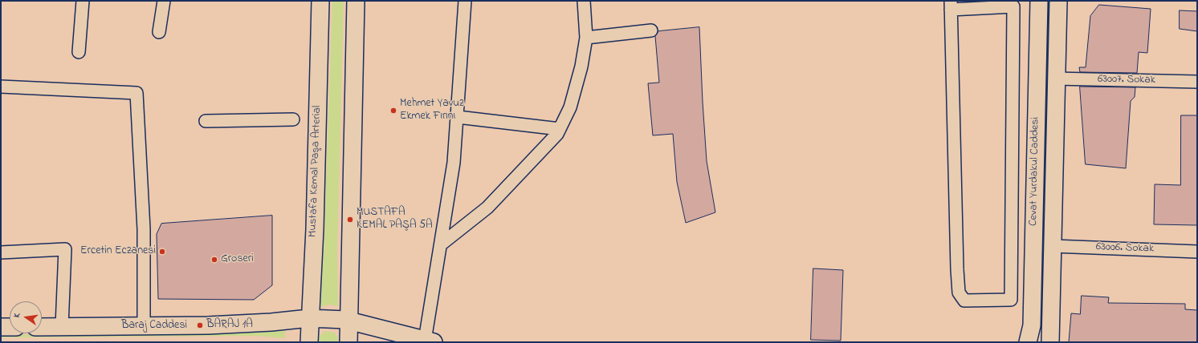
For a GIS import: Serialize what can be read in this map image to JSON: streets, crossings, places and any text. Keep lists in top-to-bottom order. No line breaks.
{"streets":{"main road":["Mustafa Kemal Paşa Arterial","Cevat Yurdakul Caddesi","Baraj Caddesi"],"street":["63007. Sokak","63006. Sokak"]},"crossings":[["63007. Sokak","Cevat Yurdakul Caddesi"],["Mustafa Kemal Paşa Arterial","Baraj Caddesi"],["Cevat Yurdakul Caddesi","63006. Sokak"]],"places":["Mehmet Yavuz Ekmek Fırını","MUSTAFA KEMAL PAŞA 5A","Ercetin Eczanesi","Groseri","BARAJ 1A"],"north":"left"}
